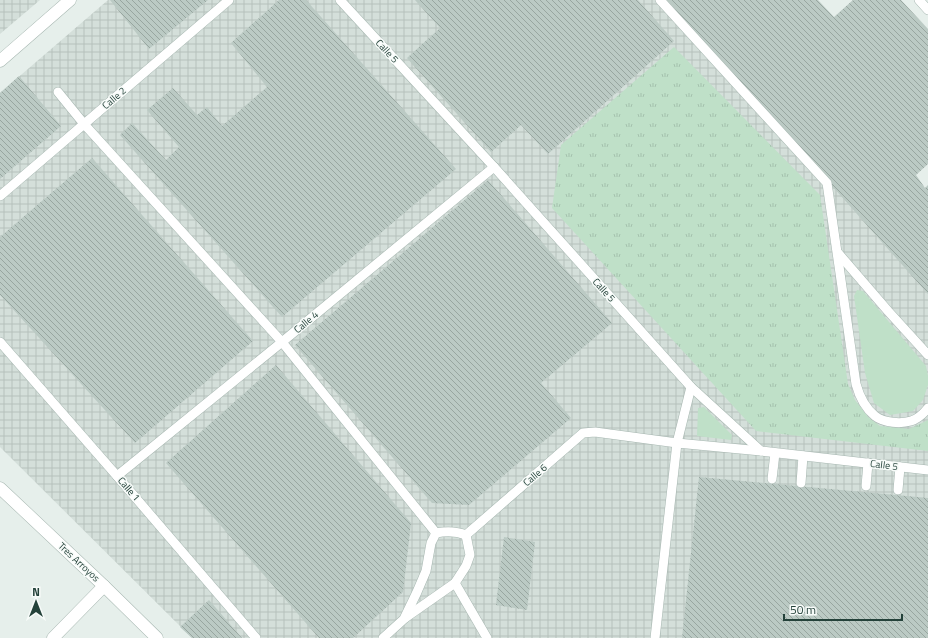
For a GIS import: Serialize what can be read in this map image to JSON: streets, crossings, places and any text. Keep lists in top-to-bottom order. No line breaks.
{"streets":{"street":["Tres Arroyos"],"lane":["Calle 5","Calle 2","Calle 4","Calle 6","Calle 1"]},"crossings":[["Calle 5","Calle 4"],["Calle 5","Calle 6"],["Calle 4","Calle 1"]],"scale_bar":"50 m","north":"top"}
